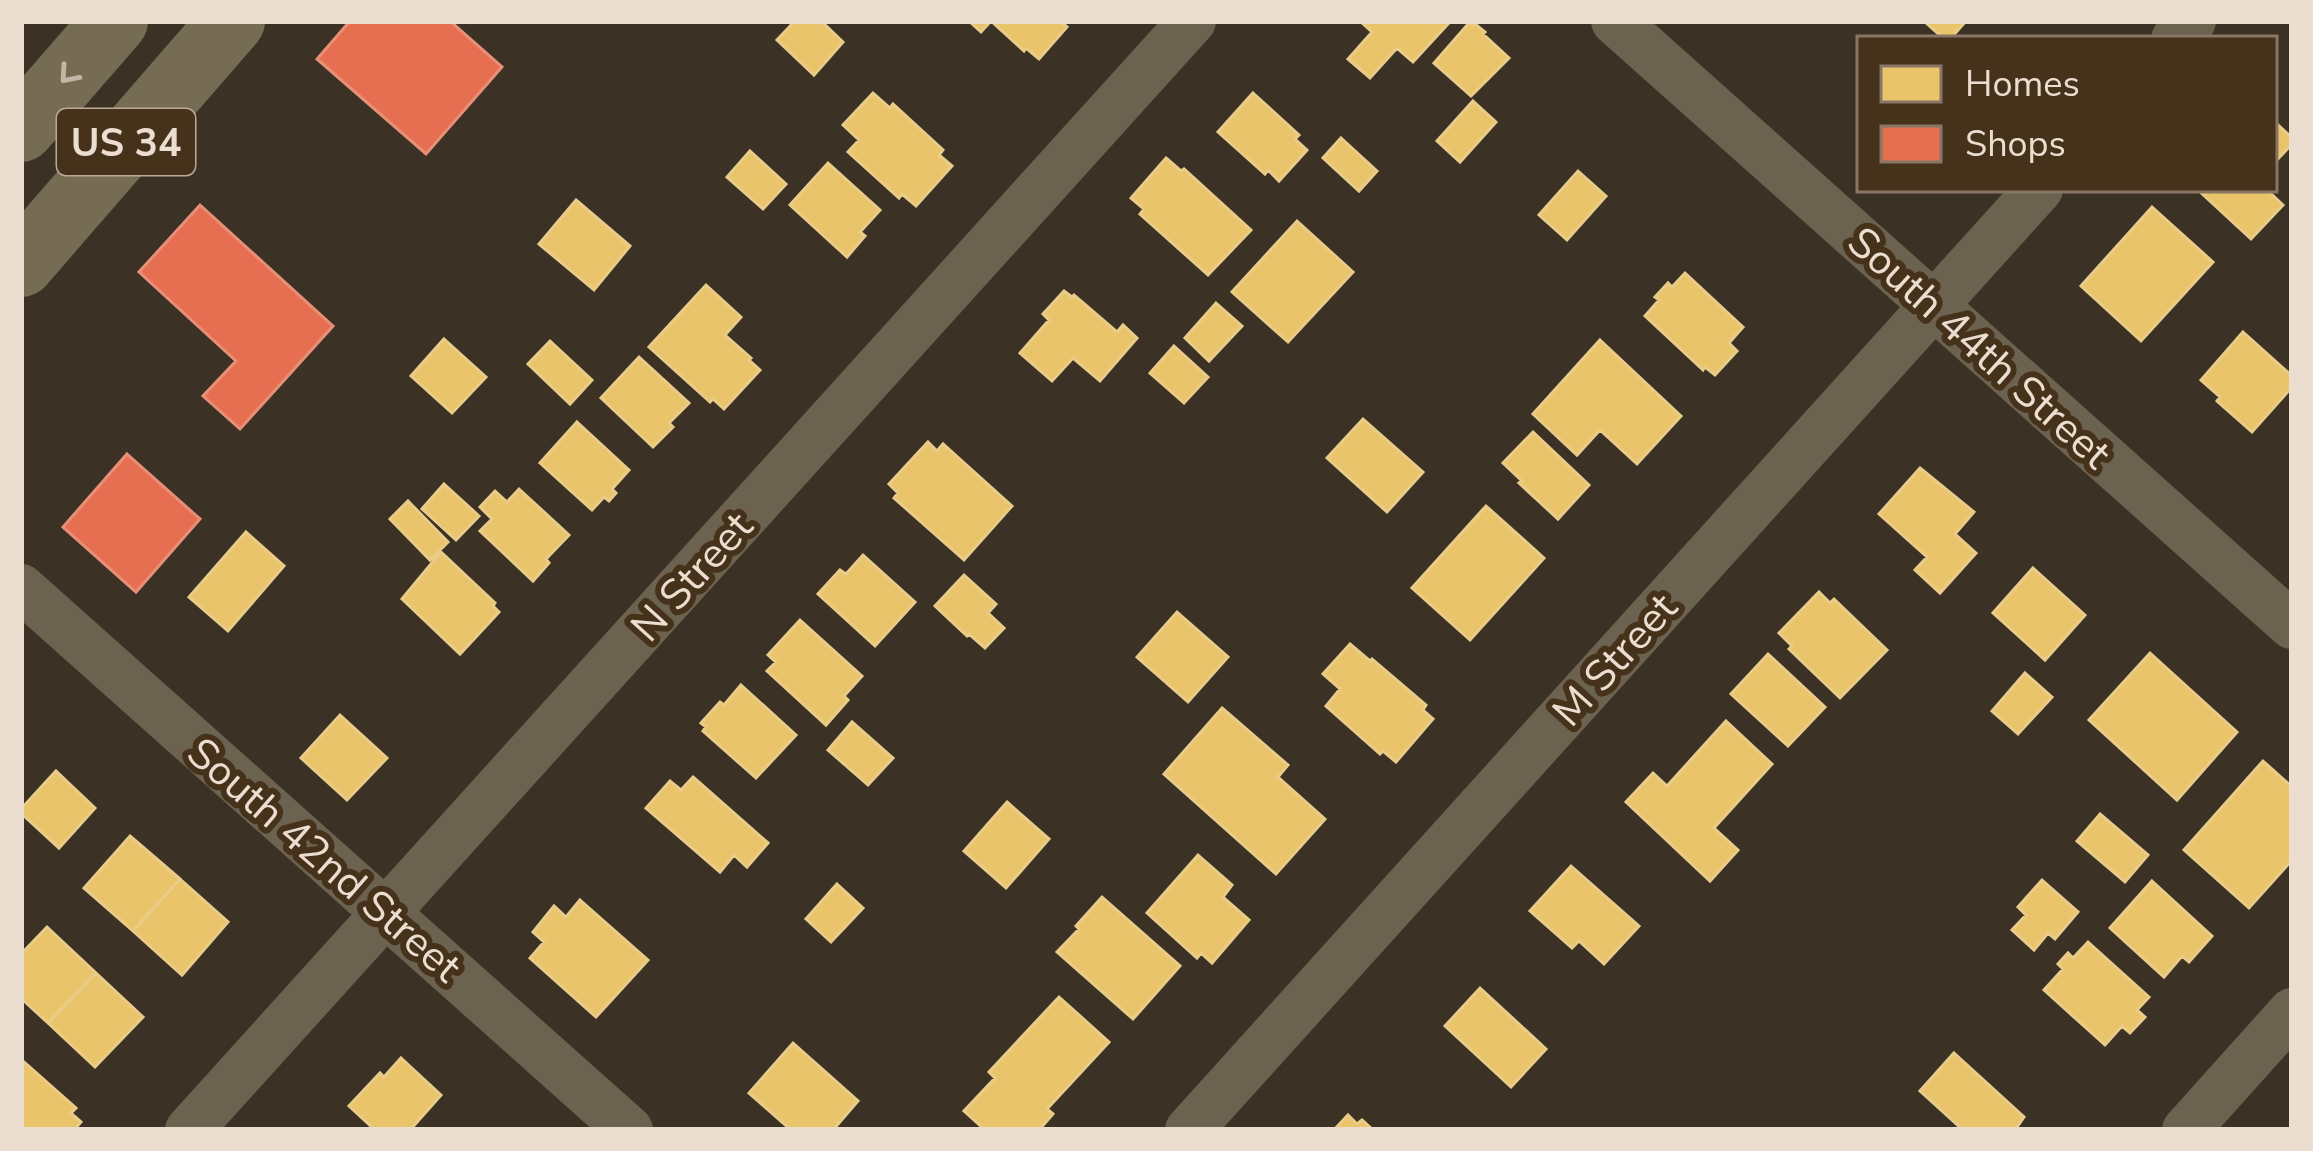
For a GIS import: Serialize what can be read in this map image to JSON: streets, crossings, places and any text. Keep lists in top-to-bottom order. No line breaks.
{"streets":{"main road":["US 34"],"street":["South 44th Street","N Street","M Street","South 42nd Street"]},"crossings":[["South 44th Street","M Street"],["N Street","South 42nd Street"]],"legend":["Homes","Shops"]}
